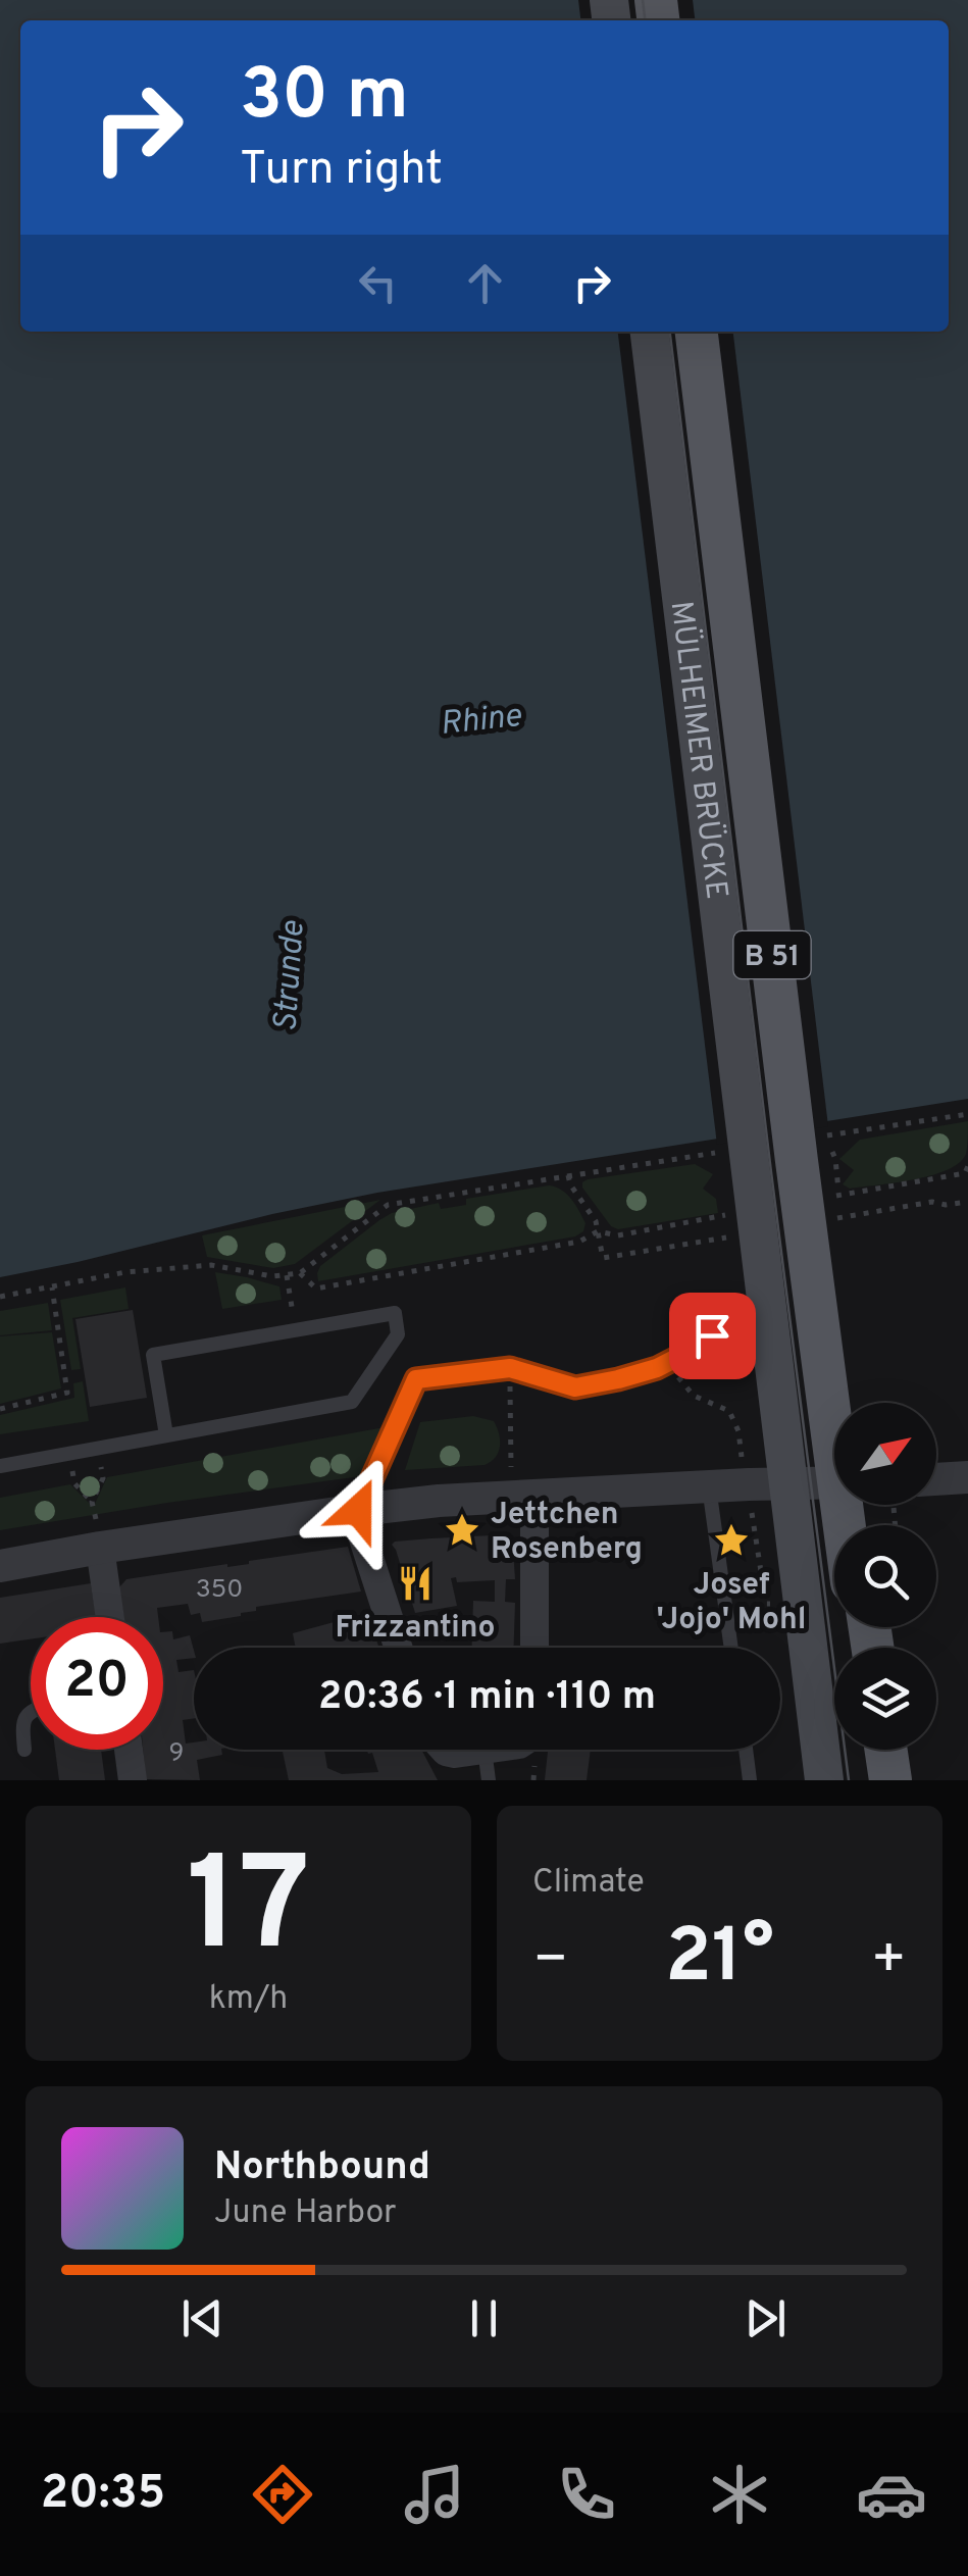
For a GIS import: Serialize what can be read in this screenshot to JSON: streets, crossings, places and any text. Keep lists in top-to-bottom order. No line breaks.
{"streets":{"main road":["MÜLHEIMER BRÜCKE","B 51"]},"water":["Rhine","Strunde"],"places":{"place":["Jettchen Rosenberg","Josef 'Jojo' Mohl"],"restaurant":["Frizzantino"]},"house_numbers":["350","9"],"north":"top right","page":{"turn":["30 m","Turn right"],"limit":"20","trip":"20:36 · 1 min · 110 m","tile":[["17","km/h"],"Climate"],"heat":["−","21°","+"],"song":["Northbound","June Harbor"],"tabs":"20:35"}}
